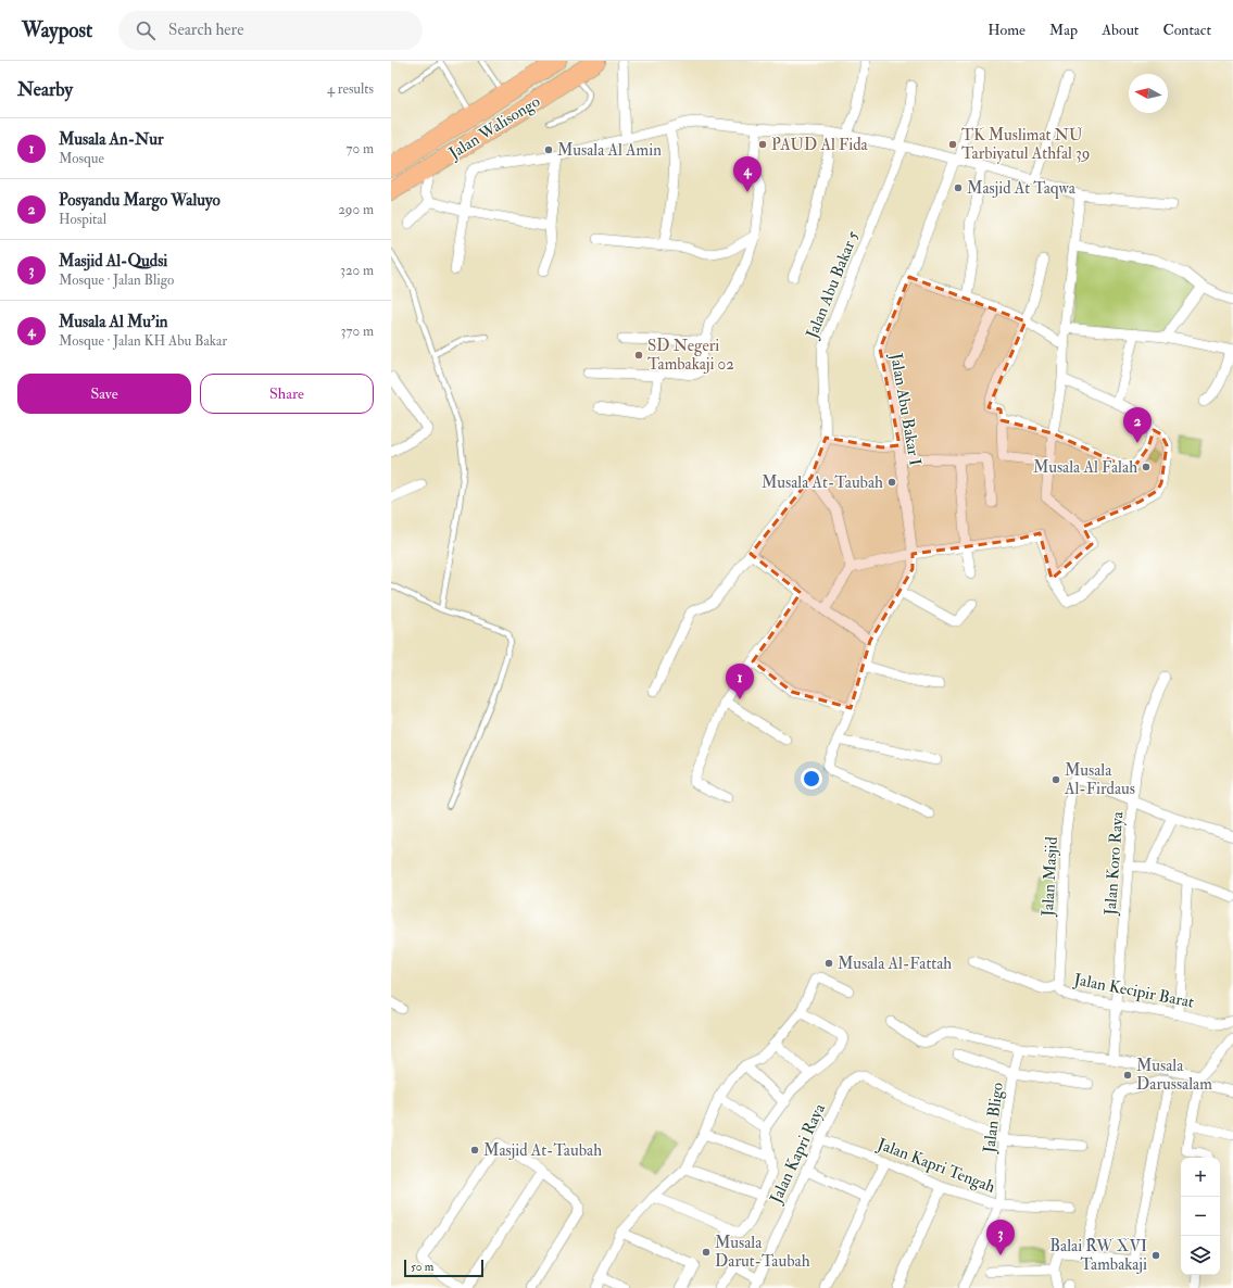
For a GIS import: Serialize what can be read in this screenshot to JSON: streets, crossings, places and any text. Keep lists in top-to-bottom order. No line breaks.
{"streets":{"highway":["Jalan Walisongo"],"street":["Jalan Abu Bakar 5","Jalan Abu Bakar I","Jalan Koro Raya","Jalan Masjid","Jalan Kecipir Barat","Jalan Bligo","Jalan Kapri Raya","Jalan Kapri Tengah"]},"crossings":[["Jalan Koro Raya","Jalan Masjid"],["Jalan Koro Raya","Jalan Kecipir Barat"],["Jalan Masjid","Jalan Kecipir Barat"],["Jalan Bligo","Jalan Kapri Raya"],["Jalan Bligo","Jalan Kapri Tengah"],["Jalan Kapri Raya","Jalan Kapri Tengah"]],"places":["PAUD Al Fida","TK Muslimat NU Tarbiyatul Athfal 39","Musala Al Amin","Masjid At Taqwa","SD Negeri Tambakaji 02","Musala Al Falah","Musala At-Taubah","Musala Al-Firdaus","Musala Al-Fattah","Musala Darussalam","Masjid At-Taubah","Musala Darut-Taubah","Balai RW XVI Tambakaji"],"scale_bar":"50 m","north":"left","page":{"header":"Waypost","search":"Search here","nav":["Home","Map","About","Contact"],"heading":["Nearby","4 results"],"list":[{"mark":"1","name":"Musala An-Nur","note":"Mosque","value":"70 m"},{"mark":"2","name":"Posyandu Margo Waluyo","note":"Hospital","value":"290 m"},{"mark":"3","name":"Masjid Al-Qudsi","note":"Mosque · Jalan Bligo","value":"320 m"},{"mark":"4","name":"Musala Al Mu'in","note":"Mosque · Jalan KH Abu Bakar","value":"370 m"}],"pins":["4","2","1","3"],"buttons":["Save","Share"],"map_buttons":["+","−"],"scale":"50 m"}}
